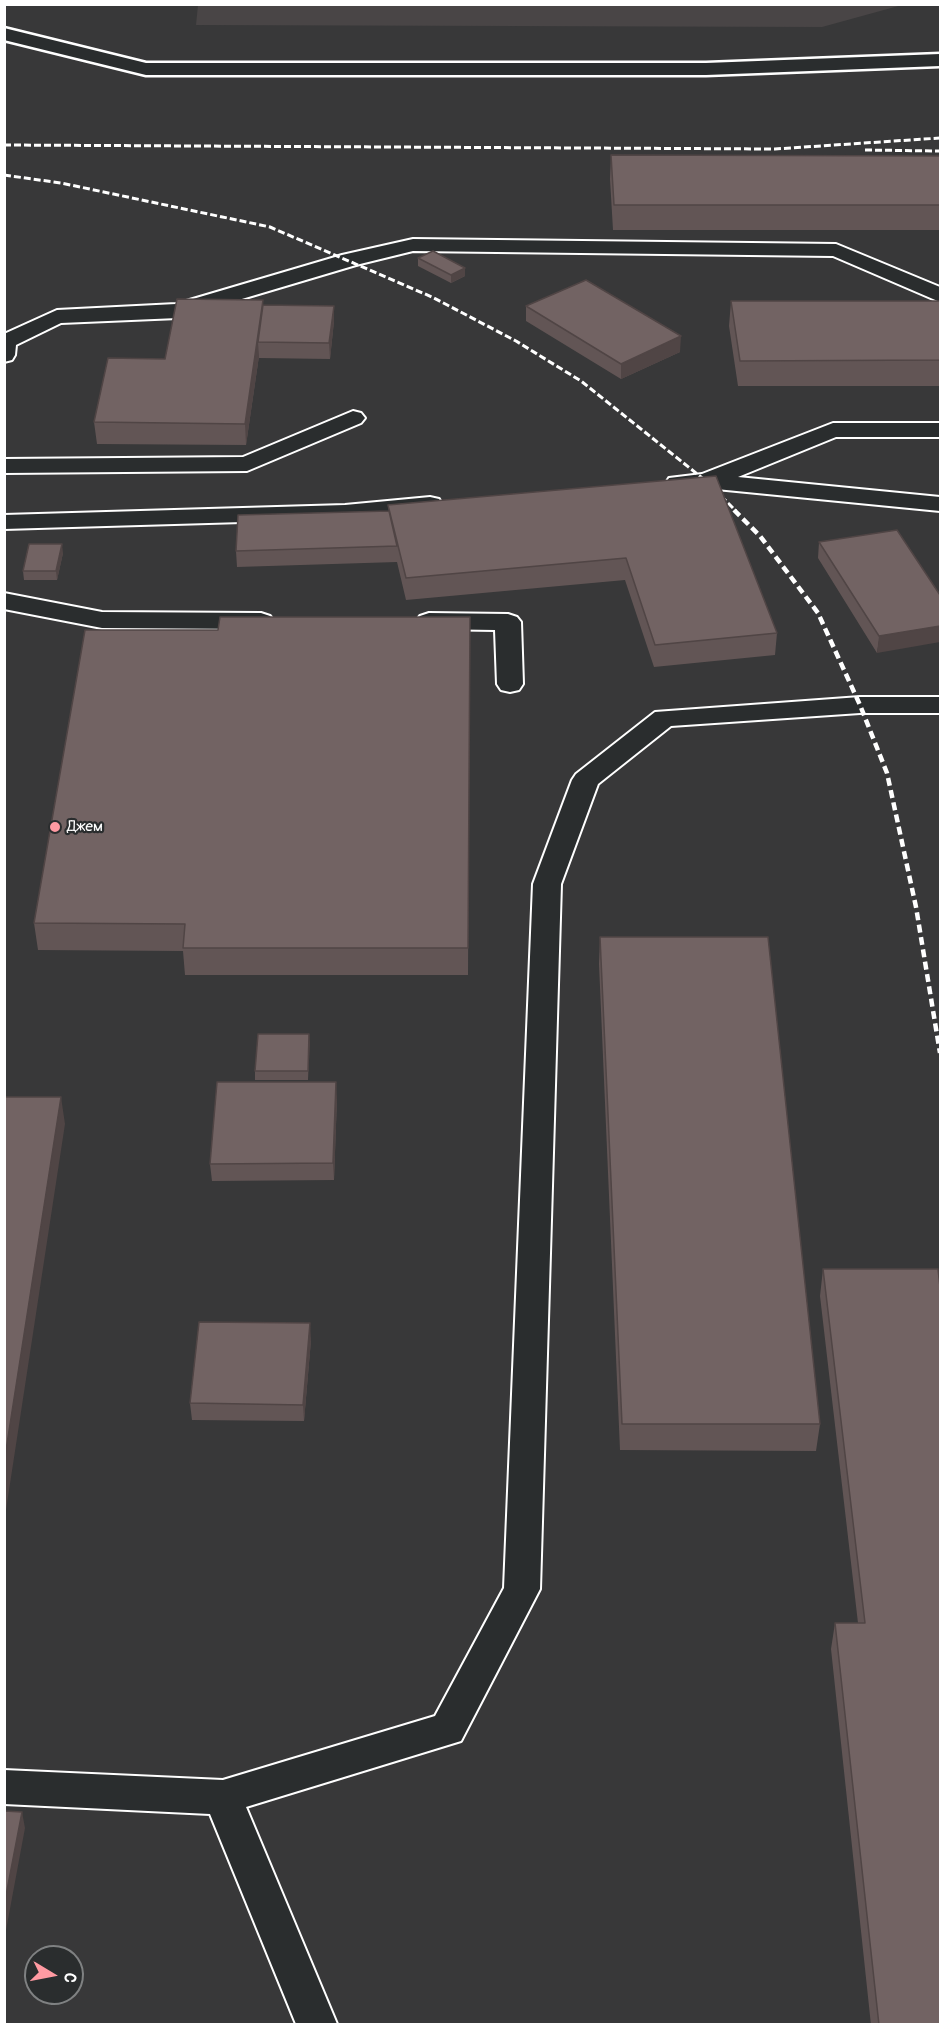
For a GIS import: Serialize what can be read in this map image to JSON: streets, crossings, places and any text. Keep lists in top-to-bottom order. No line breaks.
{"places":["Джем"],"north":"right"}
